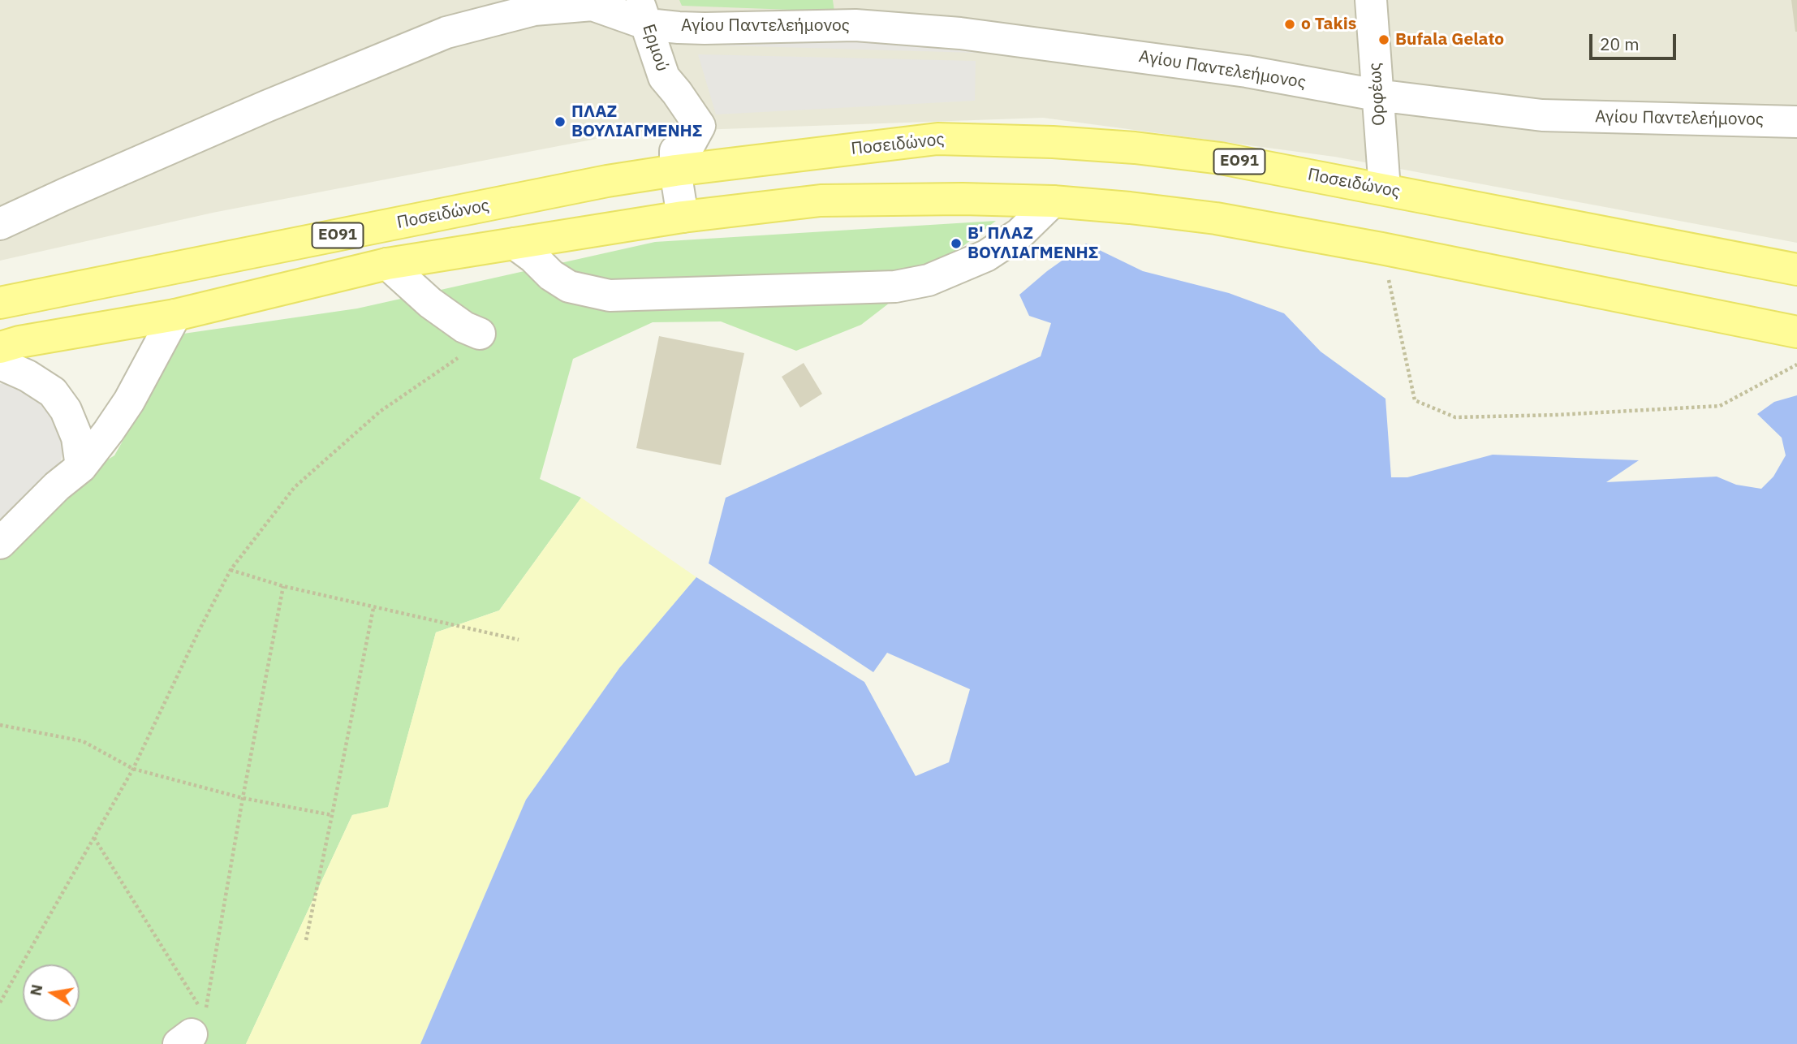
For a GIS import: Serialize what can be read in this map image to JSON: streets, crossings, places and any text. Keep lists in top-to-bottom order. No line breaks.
{"streets":{"main road":["Ποσειδώνος","ΕΟ91"],"street":["Αγίου Παντελεήμονος","Ερμού","Ορφέως"]},"crossings":[["Αγίου Παντελεήμονος","Ερμού"],["Αγίου Παντελεήμονος","Ορφέως"],["Ερμού","Ποσειδώνος"],["Ερμού","ΕΟ91"],["Ορφέως","Ποσειδώνος"]],"places":["o Takis","Bufala Gelato","ΠΛΑΖ ΒΟΥΛΙΑΓΜΕΝΗΣ","Β' ΠΛΑΖ ΒΟΥΛΙΑΓΜΕΝΗΣ"],"scale_bar":"20 m","north":"left"}
